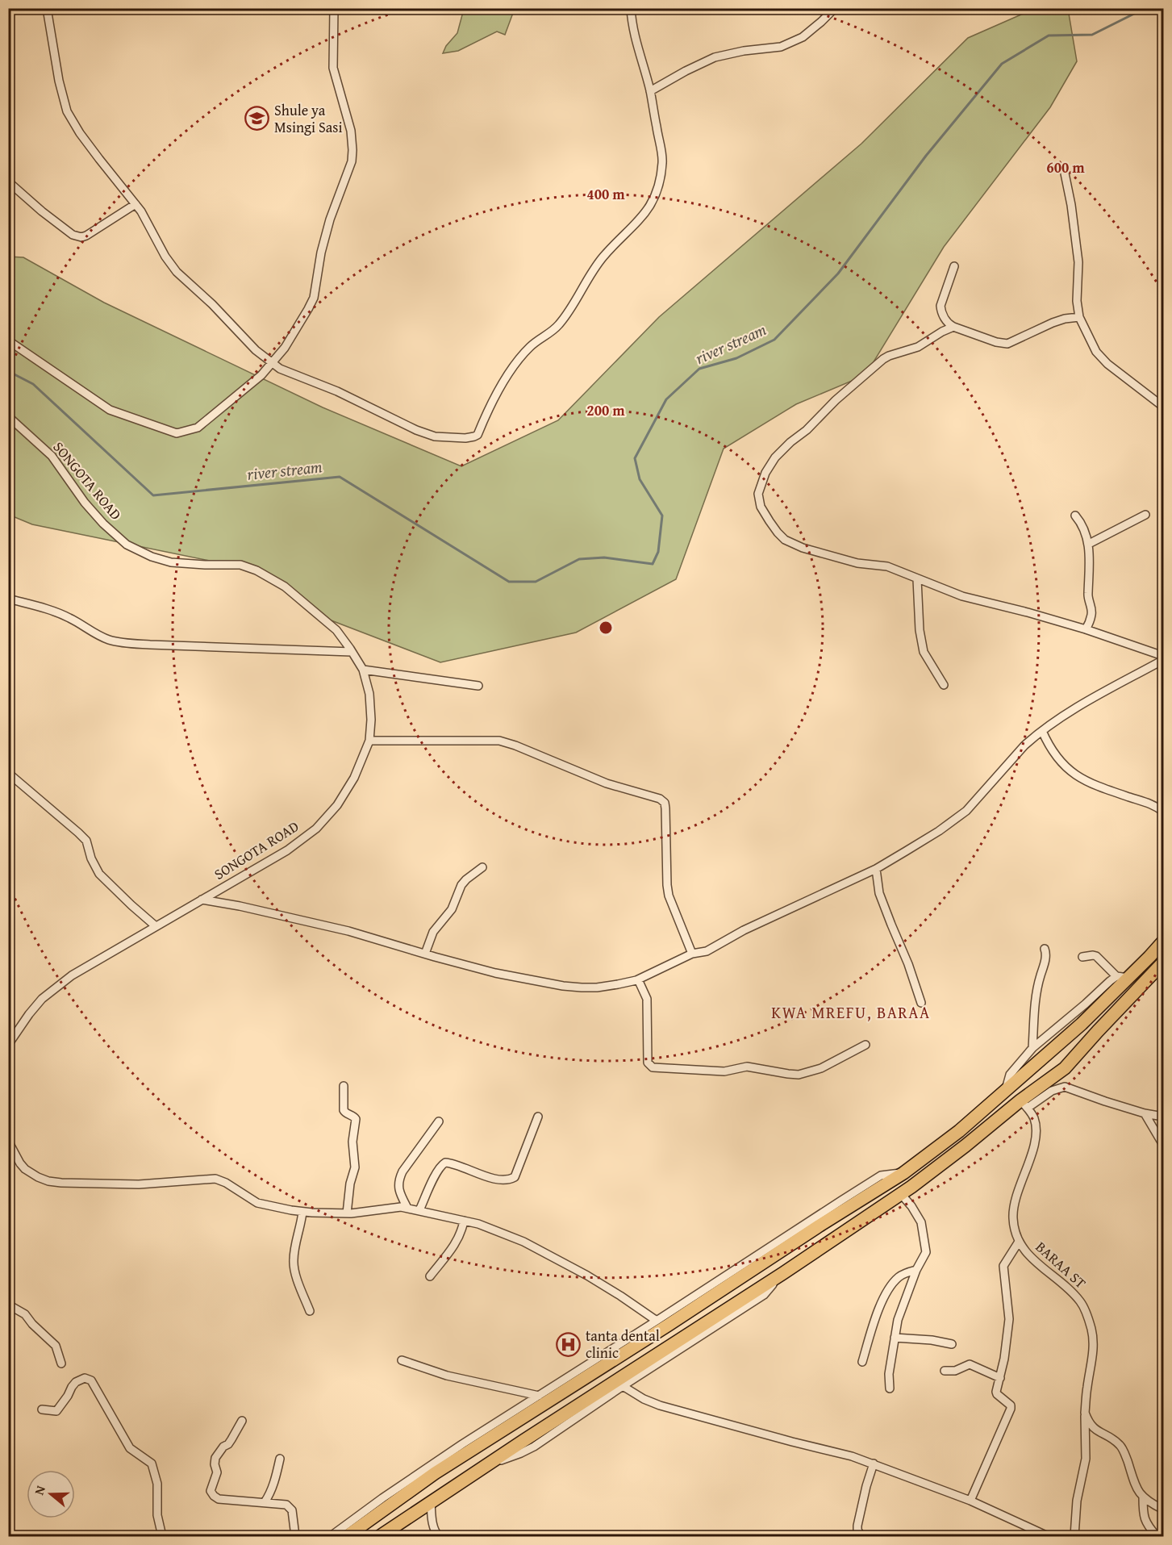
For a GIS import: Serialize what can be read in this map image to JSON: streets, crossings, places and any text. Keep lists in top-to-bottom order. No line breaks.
{"streets":{"street":["SONGOTA ROAD","BARAA ST"]},"districts":["KWA MREFU, BARAA"],"water":["river stream"],"places":{"school or university":["Shule ya Msingi Sasi"],"hospital":["tanta dental clinic"]},"north":"left","rings":["600 m","400 m","200 m"]}
